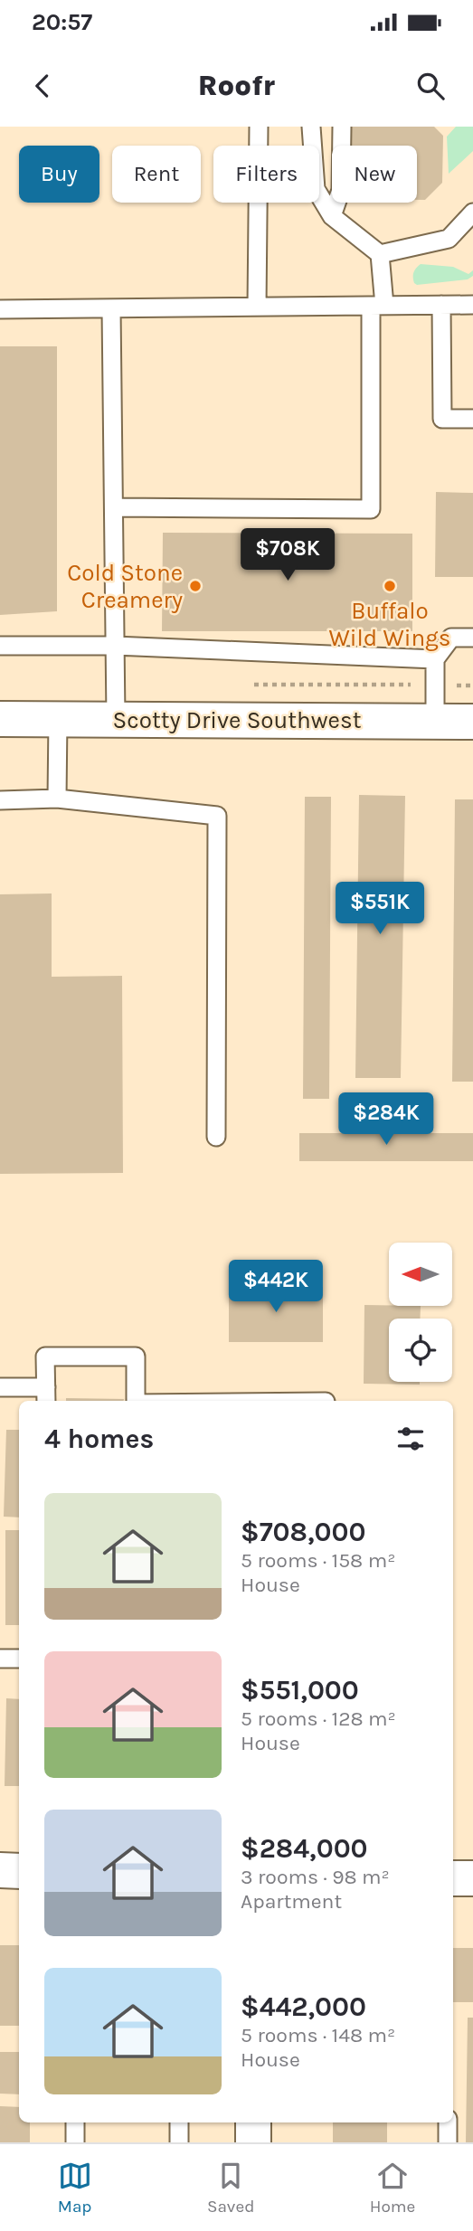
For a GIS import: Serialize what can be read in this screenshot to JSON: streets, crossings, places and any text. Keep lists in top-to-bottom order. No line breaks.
{"streets":{"street":["Scotty Drive Southwest"]},"places":["Cold Stone Creamery","Buffalo Wild Wings"],"north":"left","page":{"status":"20:57","header":"Roofr","chip":["Buy","Rent","Filters","New"],"price":["$708K","$551K","$284K","$442K"],"heading":"4 homes","list":[{"name":"$708,000","note":"5 rooms · 158 m² · House"},{"name":"$551,000","note":"5 rooms · 128 m² · House"},{"name":"$284,000","note":"3 rooms · 98 m² · Apartment"},{"name":"$442,000","note":"5 rooms · 148 m² · House"}],"tabs":["Map","Saved","Home"]}}
